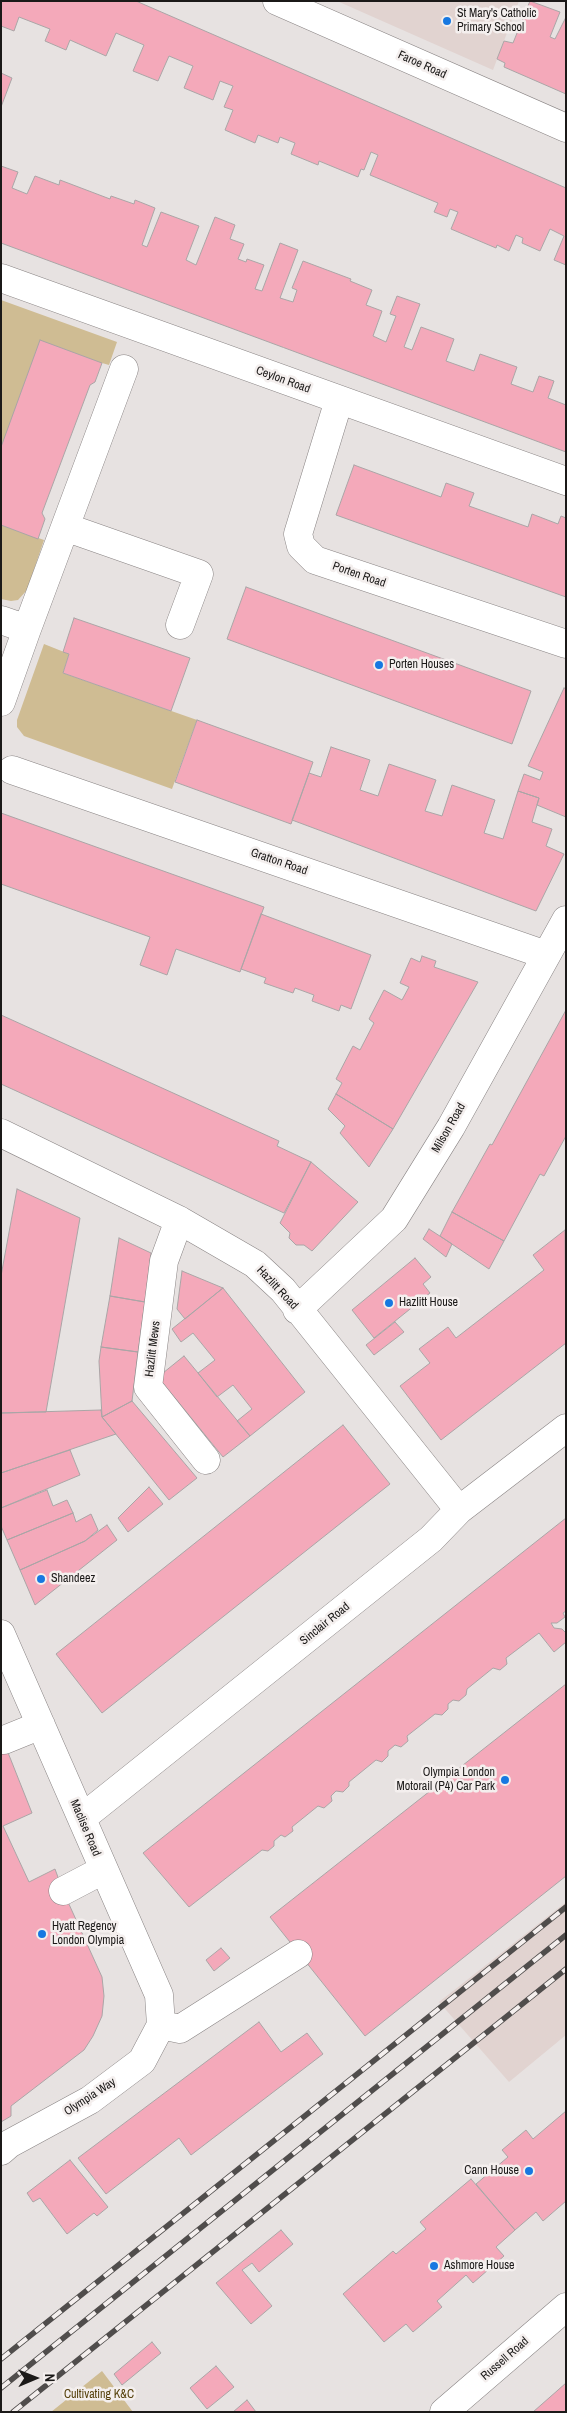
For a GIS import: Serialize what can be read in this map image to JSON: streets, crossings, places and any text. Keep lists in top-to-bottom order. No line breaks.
{"streets":{"street":["Faroe Road","Ceylon Road","Porten Road","Gratton Road","Milson Road","Hazlitt Road","Hazlitt Mews","Sinclair Road","Maclise Road","Olympia Way","Russell Road"]},"crossings":[["Ceylon Road","Porten Road"],["Gratton Road","Milson Road"],["Milson Road","Hazlitt Road"],["Hazlitt Road","Hazlitt Mews"],["Hazlitt Road","Sinclair Road"],["Sinclair Road","Maclise Road"],["Maclise Road","Olympia Way"]],"parks":["Cultivating K&C"],"places":["St Mary's Catholic Primary School","Porten Houses","Hazlitt House","Shandeez","Olympia London Motorail (P4) Car Park","Hyatt Regency London Olympia","Cann House","Ashmore House"],"north":"right"}
